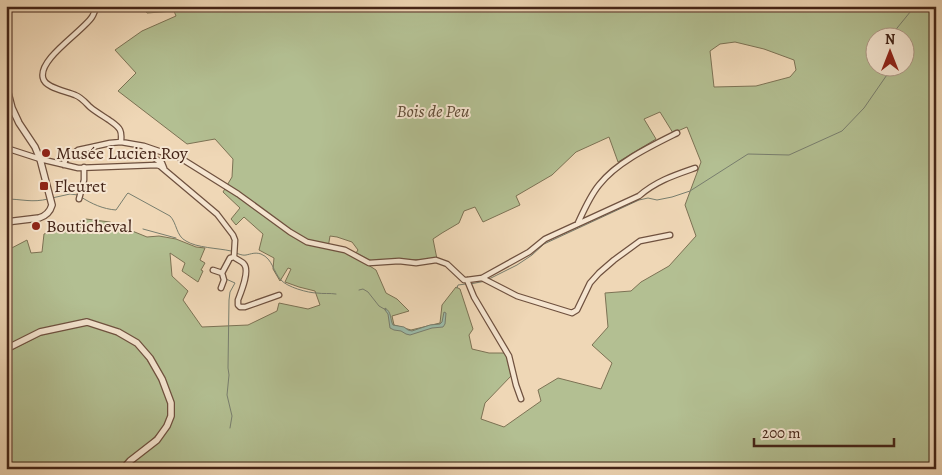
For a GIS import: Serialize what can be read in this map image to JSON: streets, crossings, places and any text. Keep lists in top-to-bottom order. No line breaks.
{"parks":["Bois de Peu"],"places":{"other":["Musée Lucien Roy","Bouticheval"],"transit":["Fleuret"]},"scale_bar":"200 m","north":"top"}
